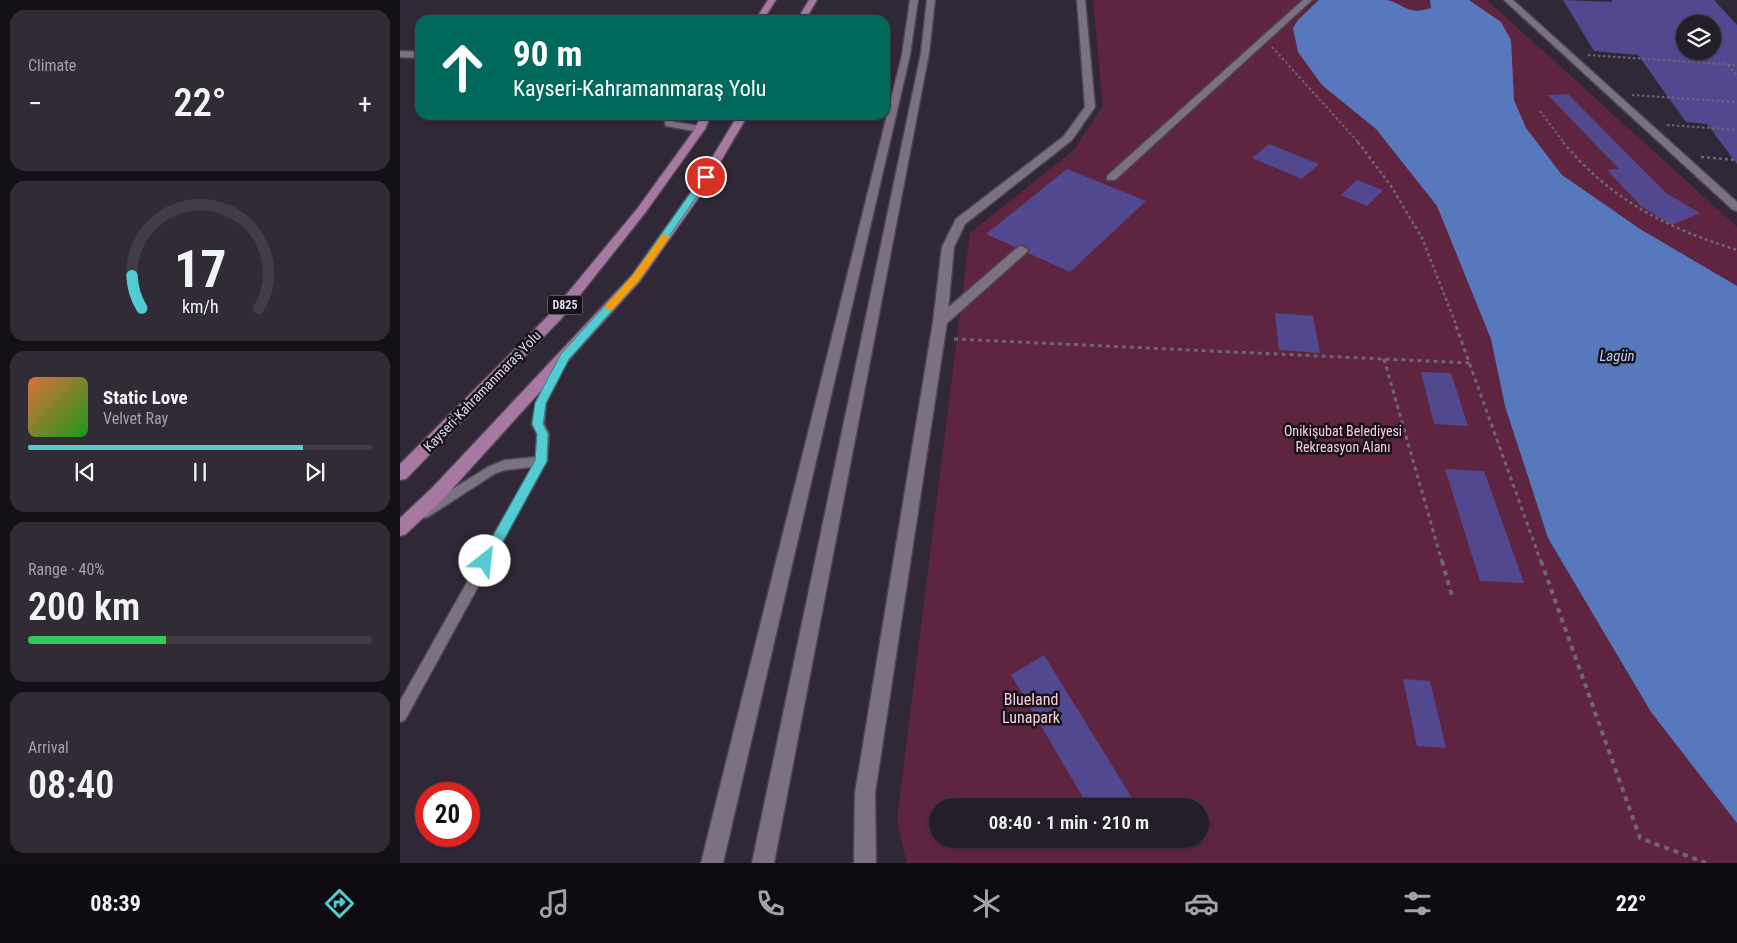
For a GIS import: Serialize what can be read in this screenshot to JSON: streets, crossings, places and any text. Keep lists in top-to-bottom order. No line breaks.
{"streets":{"highway":["D825","Kayseri-Kahramanmaraş Yolu"]},"water":["Lagün"],"parks":["Onikişubat Belediyesi Rekreasyon Alanı","Blueland Lunapark"],"page":{"tile":["Climate",["Range · 40%","200 km"],["Arrival","08:40"]],"turn":["90 m","Kayseri-Kahramanmaraş Yolu"],"heat":["−","22°","+"],"song":["Static Love","Velvet Ray"],"limit":"20","trip":"08:40 · 1 min · 210 m","tabs":["08:39","22°"],"gauge":["17","km/h"]}}
